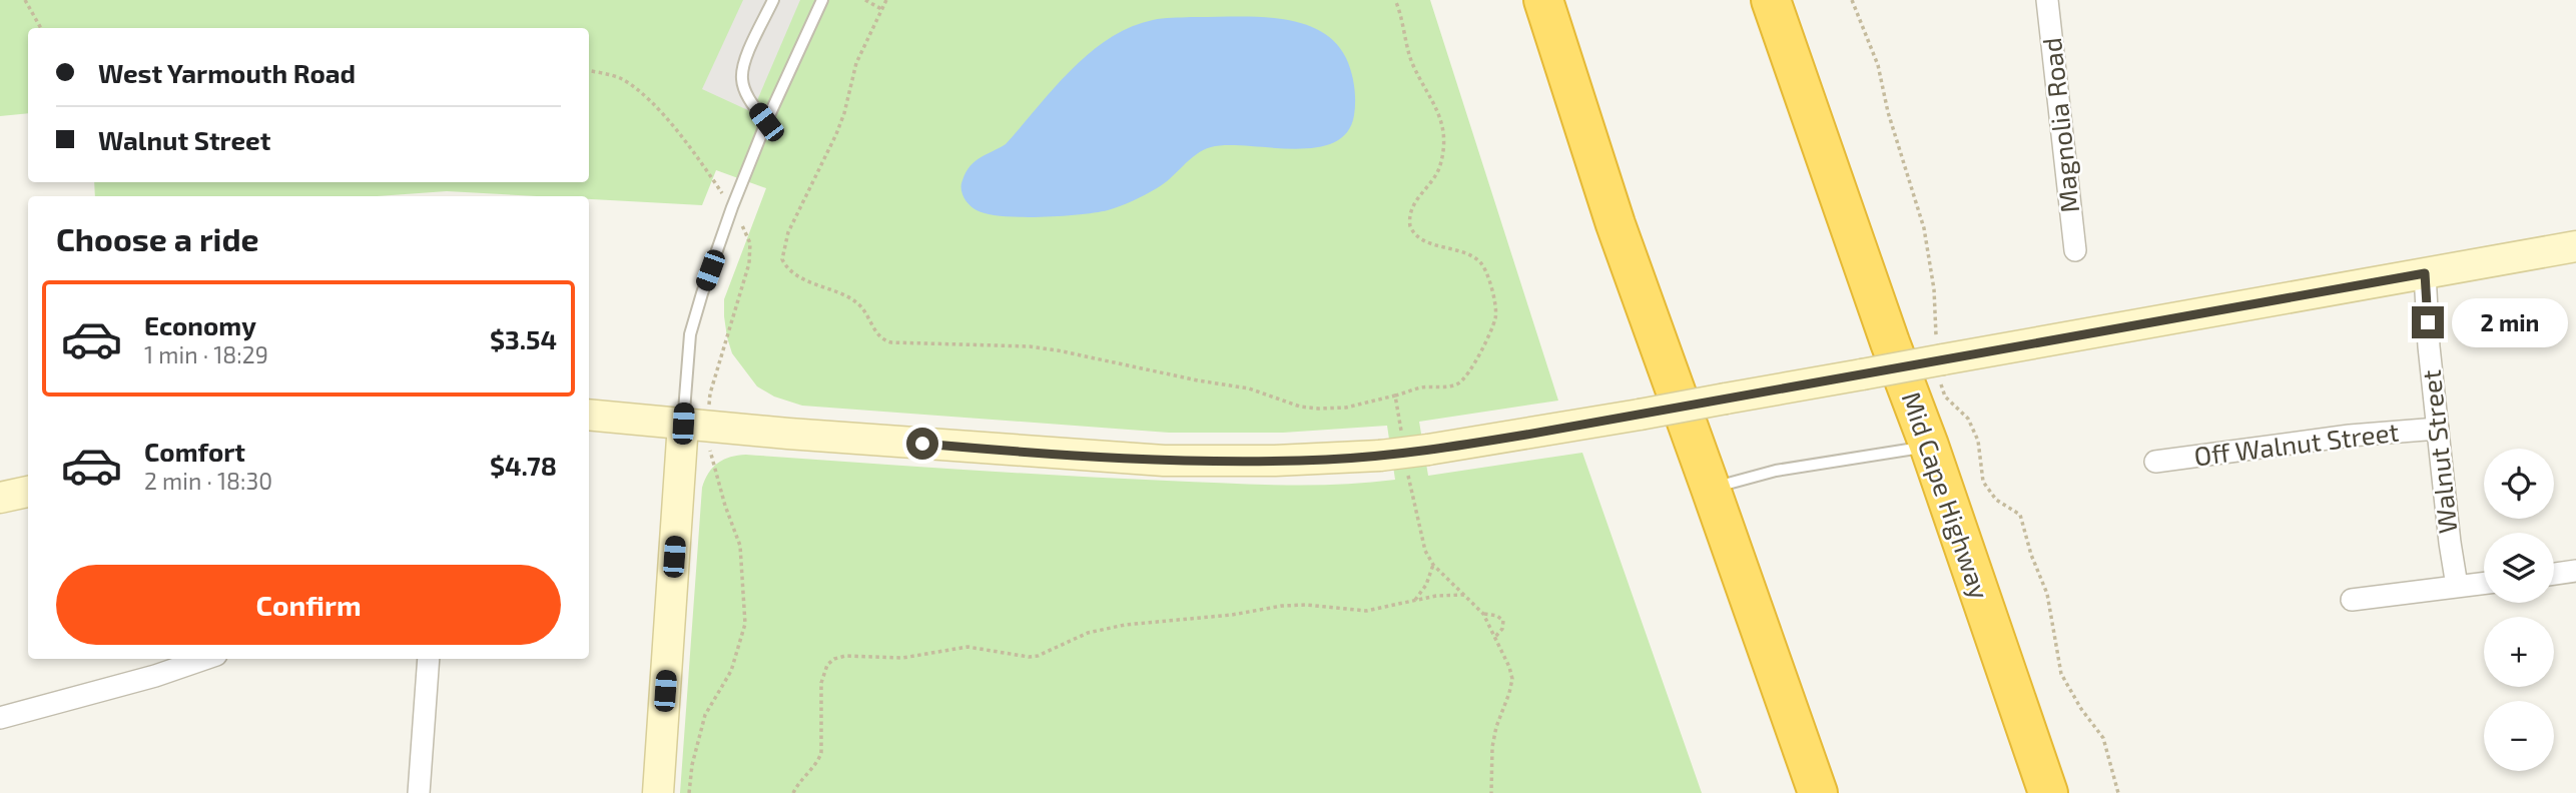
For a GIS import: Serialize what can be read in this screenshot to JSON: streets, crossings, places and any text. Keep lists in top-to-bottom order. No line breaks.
{"streets":{"highway":["Mid Cape Highway"],"street":["Magnolia Road","Off Walnut Street","Walnut Street"]},"crossings":[["Off Walnut Street","Walnut Street"]],"page":{"banner":["West Yarmouth Road","Walnut Street"],"heading":"Choose a ride","list":[{"name":"Economy","note":"1 min · 18:29","value":"$3.54"},{"name":"Comfort","note":"2 min · 18:30","value":"$4.78"}],"bubble":"2 min","map_buttons":["+","−"],"buttons":"Confirm"}}
